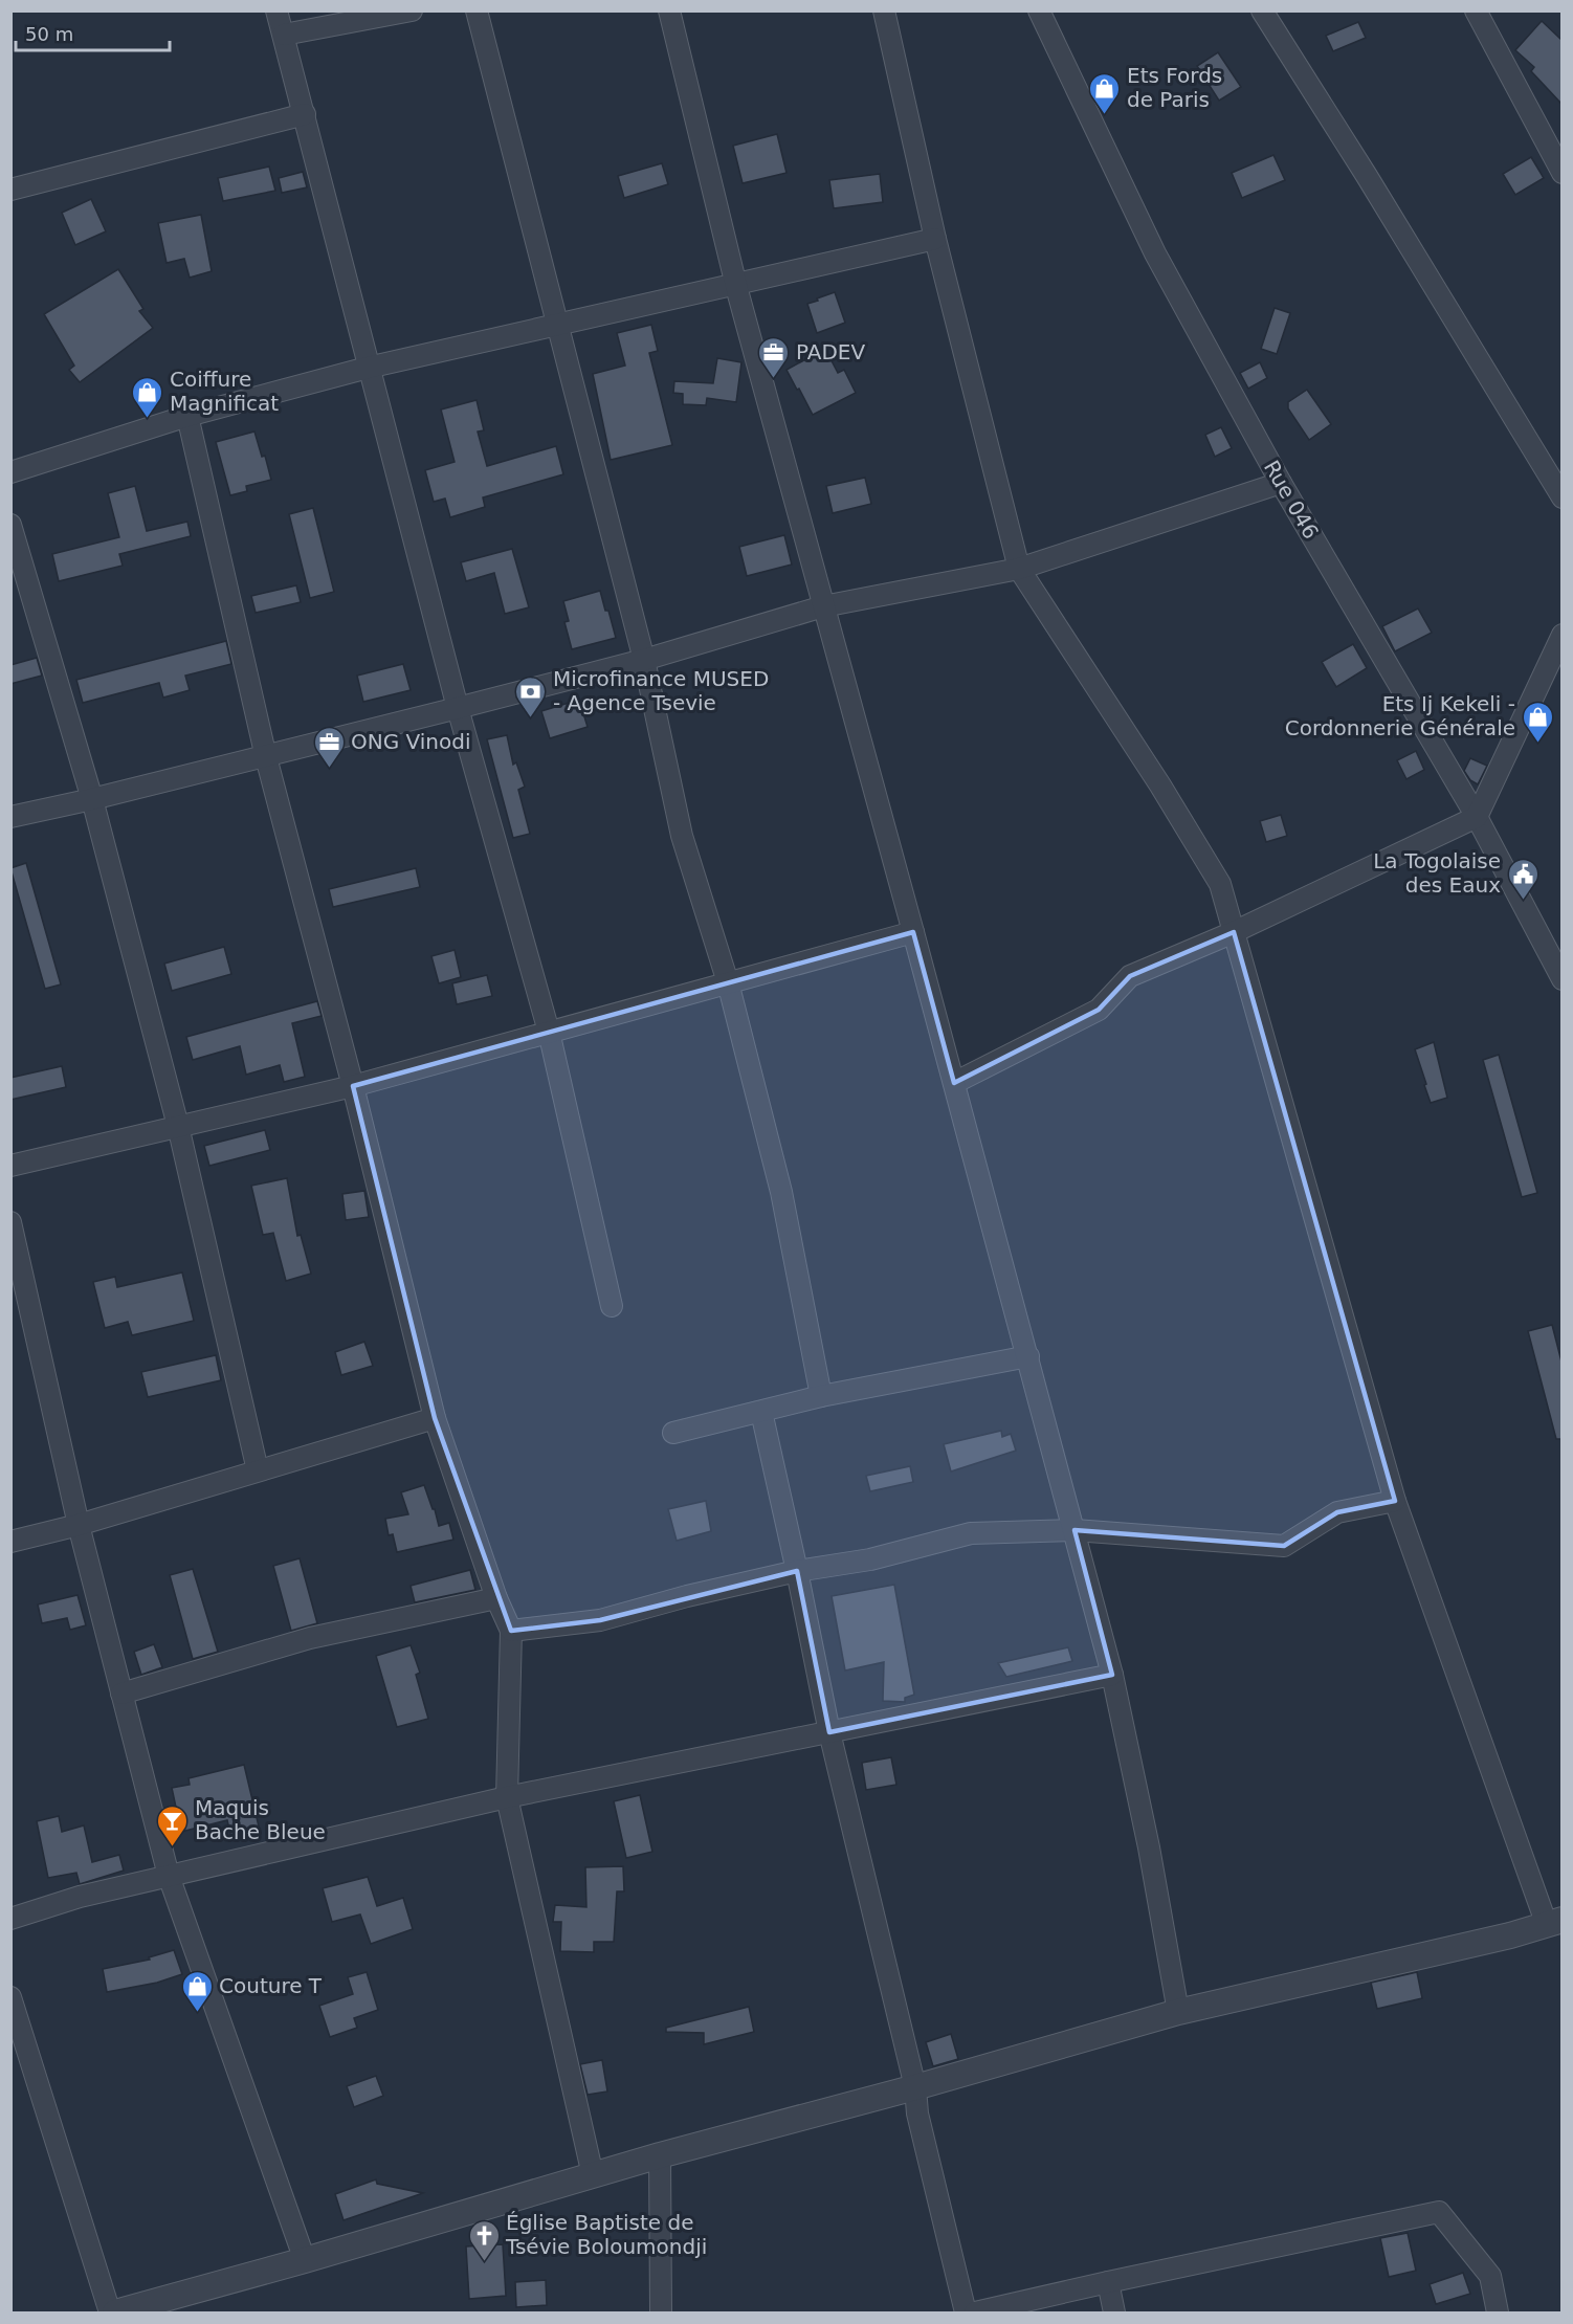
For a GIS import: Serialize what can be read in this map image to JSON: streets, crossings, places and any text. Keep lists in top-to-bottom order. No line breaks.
{"streets":{"street":["Rue 046"]},"places":{"shop":["Ets Fords de Paris","Coiffure Magnificat","Ets Ij Kekeli - Cordonnerie Générale","Couture T"],"office":["PADEV","ONG Vinodi"],"bank":["Microfinance MUSED - Agence Tsevie"],"public building":["La Togolaise des Eaux"],"bar":["Maquis Bache Bleue"],"church":["Église Baptiste de Tsévie Boloumondji"]},"scale_bar":"50 m"}
